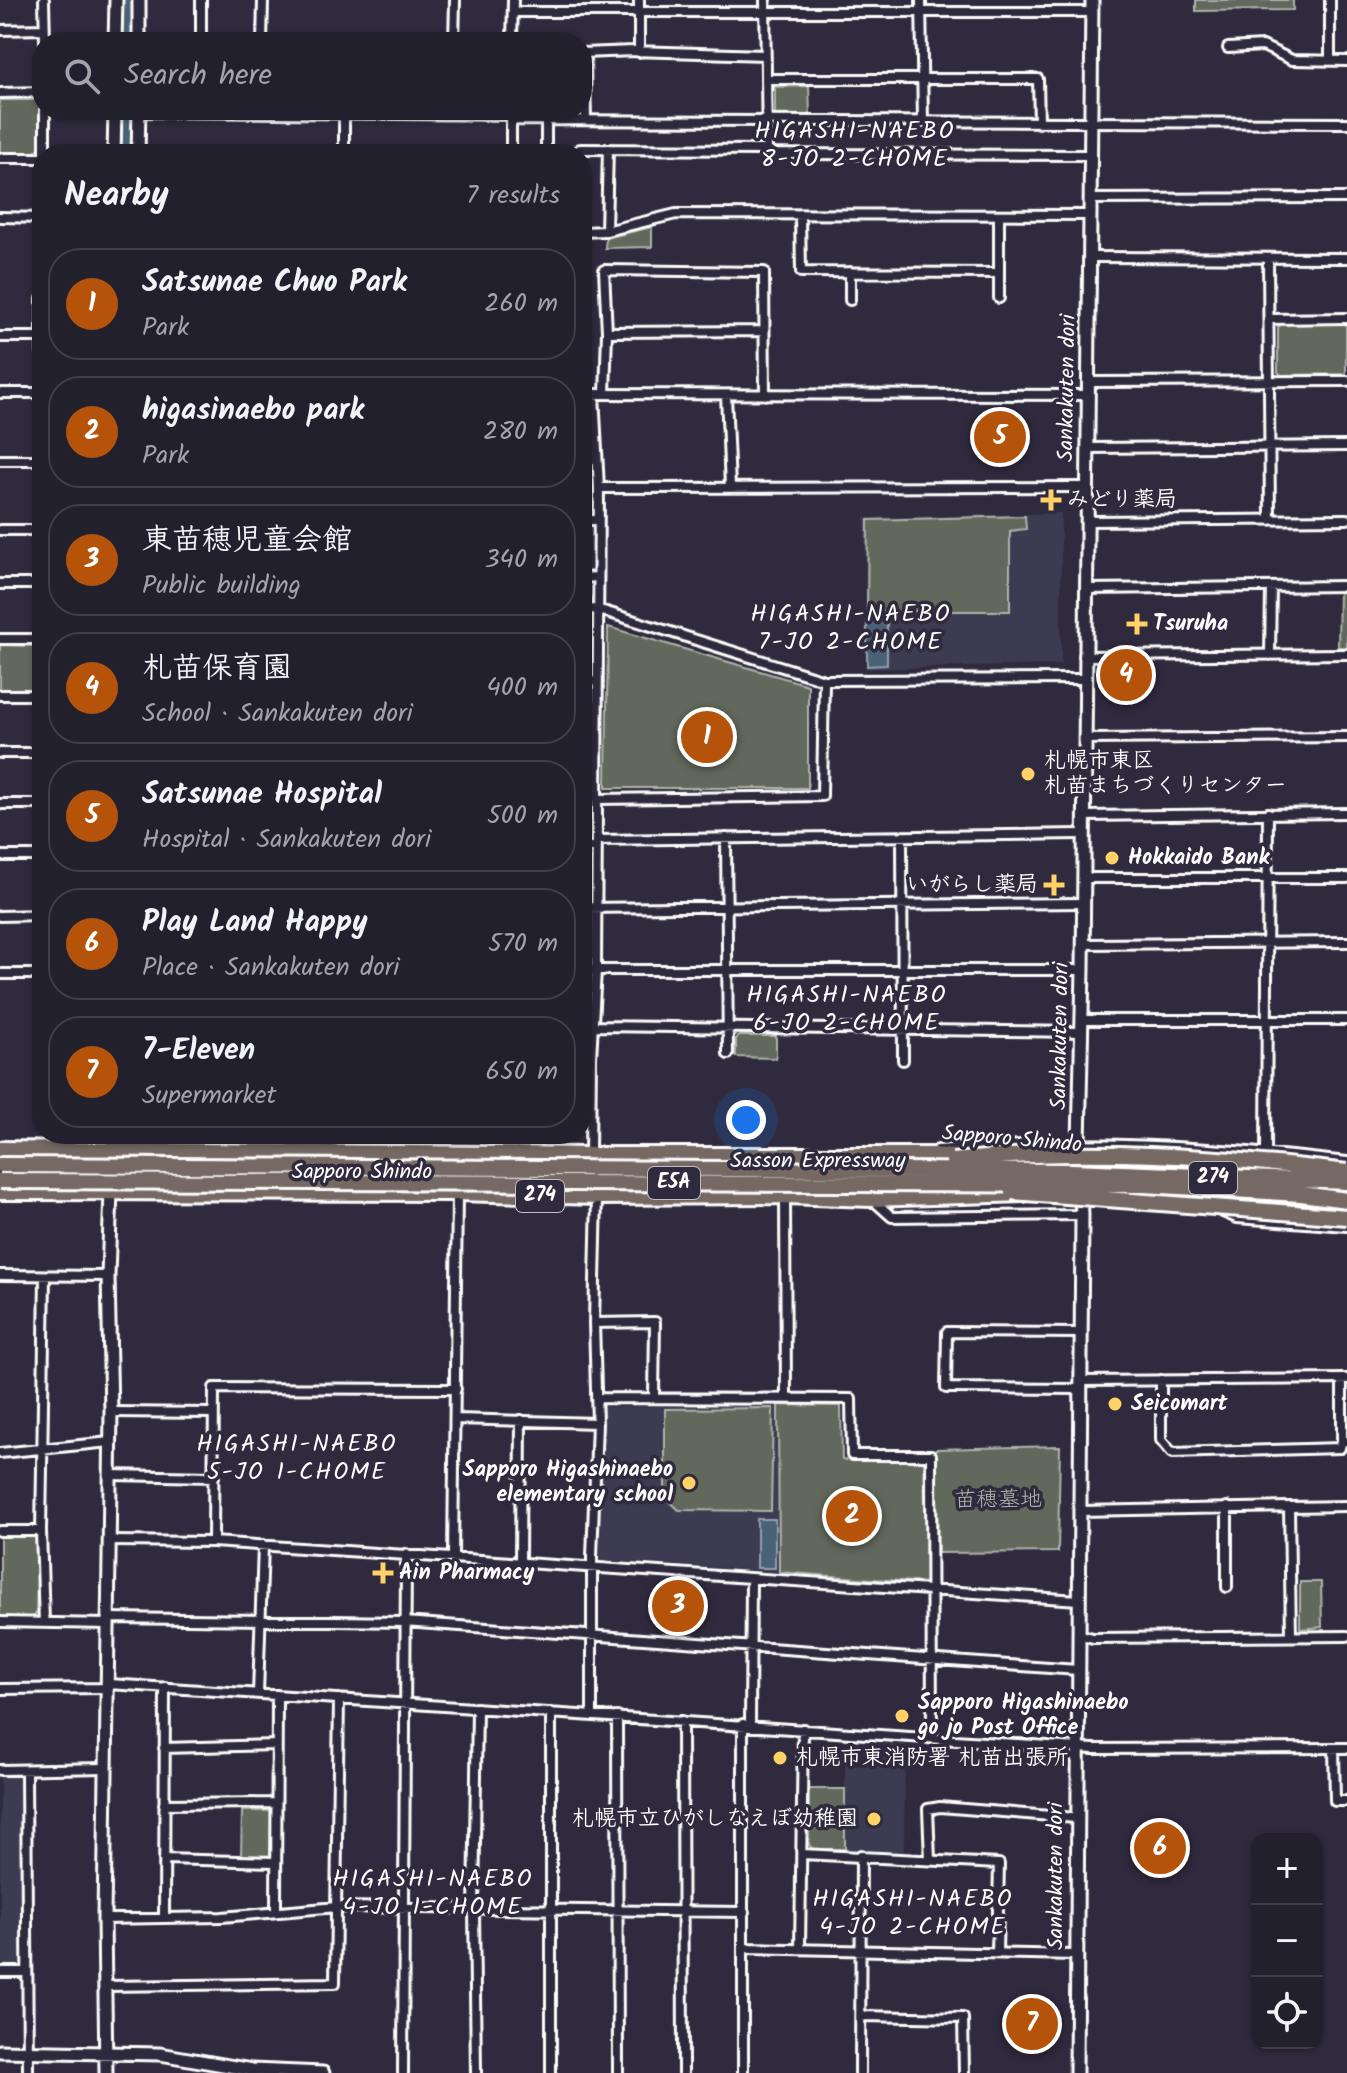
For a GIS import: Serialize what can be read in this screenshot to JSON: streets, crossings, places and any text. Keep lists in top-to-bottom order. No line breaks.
{"streets":{"highway":["Sapporo Shindo","Sasson Expressway","274","E5A"],"street":["Sankakuten dori"]},"crossings":[["Sankakuten dori","Sapporo Shindo"]],"districts":["HIGASHI-NAEBO 8-JO 2-CHOME","HIGASHI-NAEBO 7-JO 2-CHOME","HIGASHI-NAEBO 6-JO 2-CHOME","HIGASHI-NAEBO 5-JO 1-CHOME","HIGASHI-NAEBO 4-JO 1-CHOME","HIGASHI-NAEBO 4-JO 2-CHOME"],"parks":["苗穂墓地"],"places":{"health":["みどり薬局","Tsuruha","いがらし薬局","Ain Pharmacy"],"other":["札幌市東区 札苗まちづくりセンター","Hokkaido Bank","Seicomart","Sapporo Higashinaebo elementary school","Sapporo Higashinaebo go jo Post Office","札幌市東消防署 札苗出張所","札幌市立ひがしなえぼ幼稚園"]},"page":{"search":"Search here","heading":["Nearby","7 results"],"list":[{"mark":"1","name":"Satsunae Chuo Park","note":"Park","value":"260 m"},{"mark":"2","name":"higasinaebo park","note":"Park","value":"280 m"},{"mark":"3","name":"東苗穂児童会館","note":"Public building","value":"340 m"},{"mark":"4","name":"札苗保育園","note":"School · Sankakuten dori","value":"400 m"},{"mark":"5","name":"Satsunae Hospital","note":"Hospital · Sankakuten dori","value":"500 m"},{"mark":"6","name":"Play Land Happy","note":"Place · Sankakuten dori","value":"570 m"},{"mark":"7","name":"7-Eleven","note":"Supermarket","value":"650 m"}],"pins":["5","4","1","2","3","6","7"],"map_buttons":["+","−"]}}
